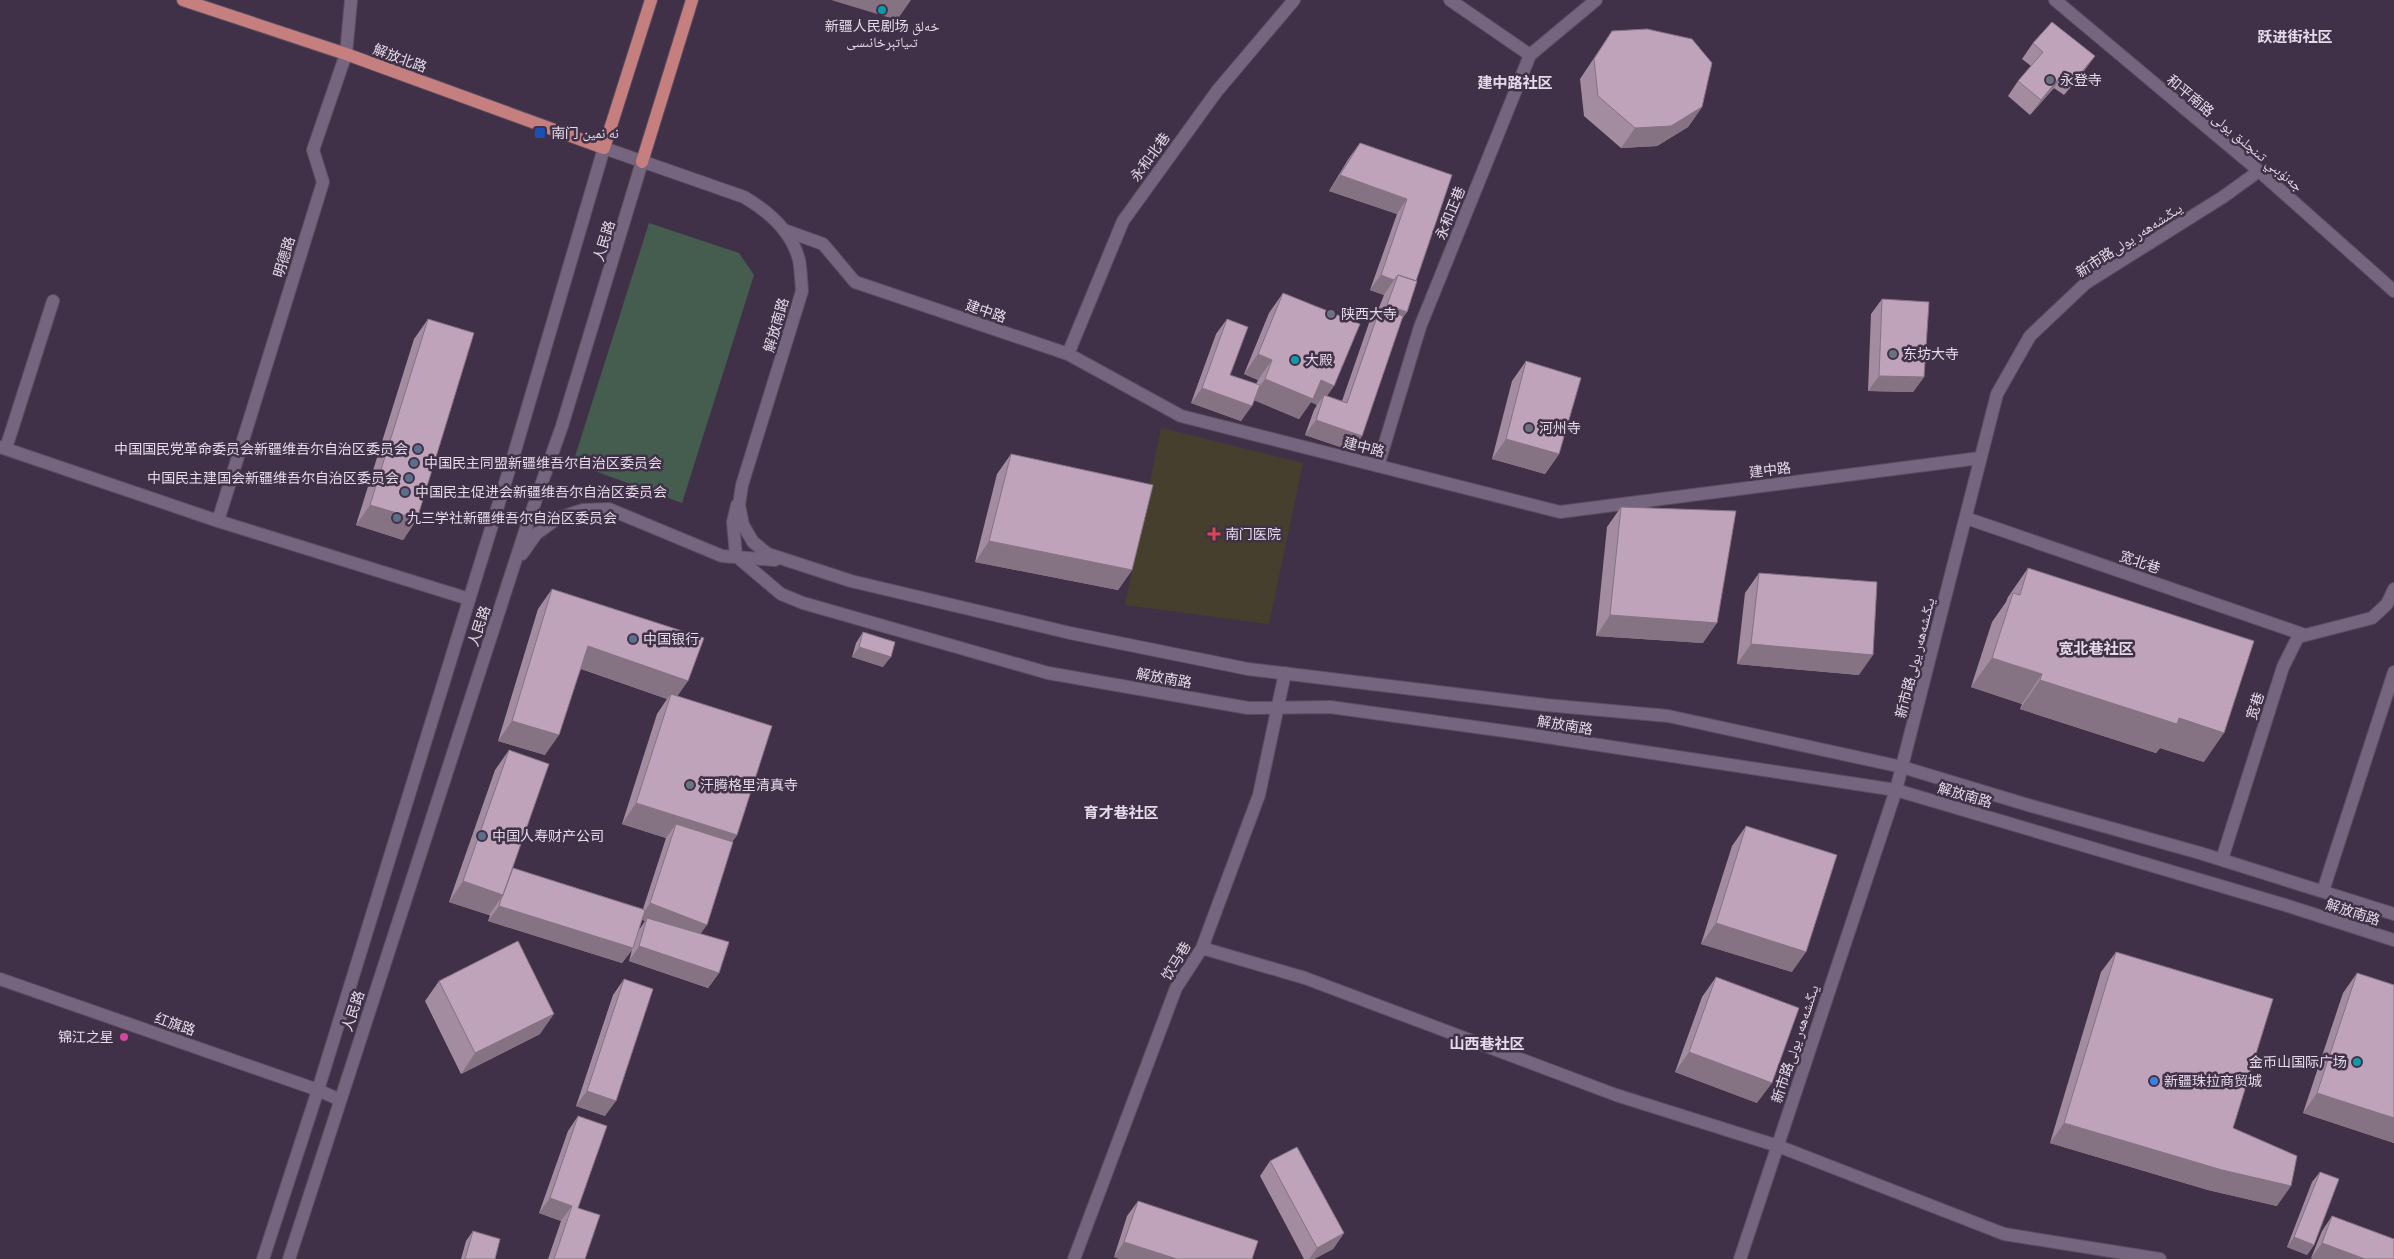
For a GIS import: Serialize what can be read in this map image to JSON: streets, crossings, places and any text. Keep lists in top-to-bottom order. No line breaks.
{"streets":{"main road":["解放北路","人民路"],"street":["和平南路 جەنۇبىي تىنچلىق يولى","永和北巷","永和正巷","新市路يىڭىشەھەر يولى","明德路","建中路","解放南路","宽北巷","宽巷","饮马巷","红旗路"]},"crossings":[["解放北路","人民路"],["解放北路","明德路"],["解放北路","解放南路"],["和平南路 جەنۇبىي تىنچلىق يولى","新市路يىڭىشەھەر يولى"],["永和北巷","建中路"],["永和正巷","建中路"],["新市路يىڭىشەھەر يولى","建中路"],["新市路يىڭىشەھەر يولى","解放南路"],["新市路يىڭىشەھەر يولى","宽北巷"],["人民路","解放南路"],["人民路","红旗路"],["建中路","解放南路"],["解放南路","宽巷"],["解放南路","饮马巷"],["宽北巷","宽巷"]],"districts":["跃进街社区","建中路社区","宽北巷社区","育才巷社区","山西巷社区"],"places":{"other":["新疆人民剧场 خەلق تىياتېرخانىسى","永登寺","陕西大寺","东坊大寺","大殿","河州寺","中国国民党革命委员会新疆维吾尔自治区委员会","中国民主同盟新疆维吾尔自治区委员会","中国民主建国会新疆维吾尔自治区委员会","中国民主促进会新疆维吾尔自治区委员会","九三学社新疆维吾尔自治区委员会","中国银行","汗腾格里清真寺","中国人寿财产公司","锦江之星","金币山国际广场","新疆珠拉商贸城"],"transit":["南门 نە نمين"],"health":["南门医院"]}}
